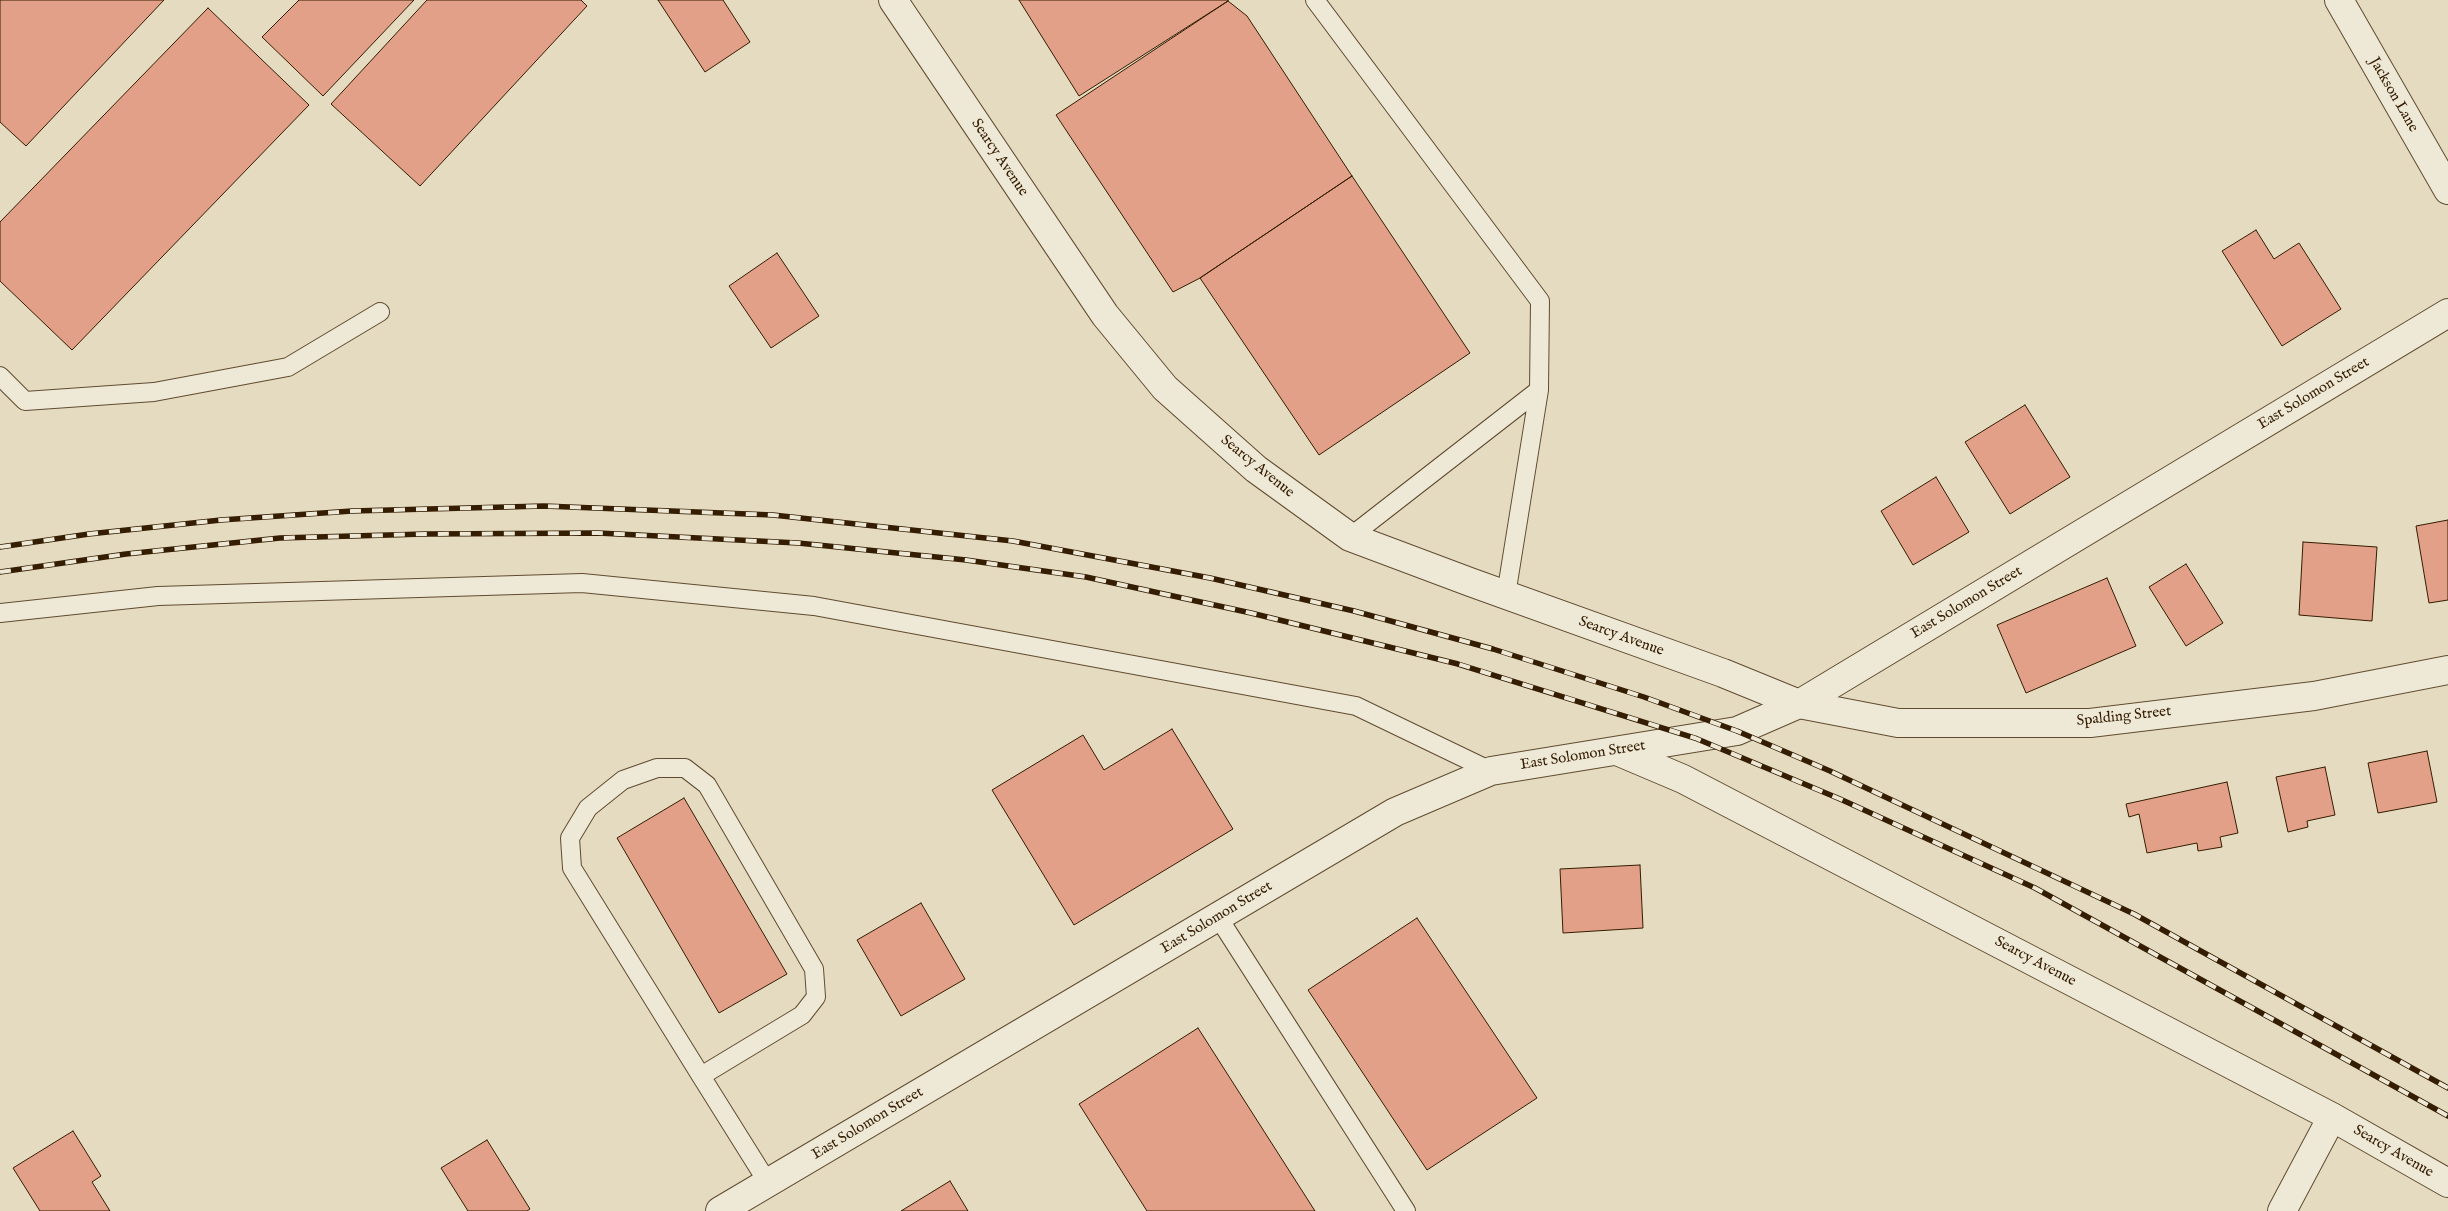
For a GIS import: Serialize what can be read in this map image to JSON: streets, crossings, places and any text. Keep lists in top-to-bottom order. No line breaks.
{"streets":{"street":["Jackson Lane","Searcy Avenue","East Solomon Street","Spalding Street"]},"crossings":[["Searcy Avenue","East Solomon Street"],["Searcy Avenue","Spalding Street"],["East Solomon Street","Spalding Street"]]}
